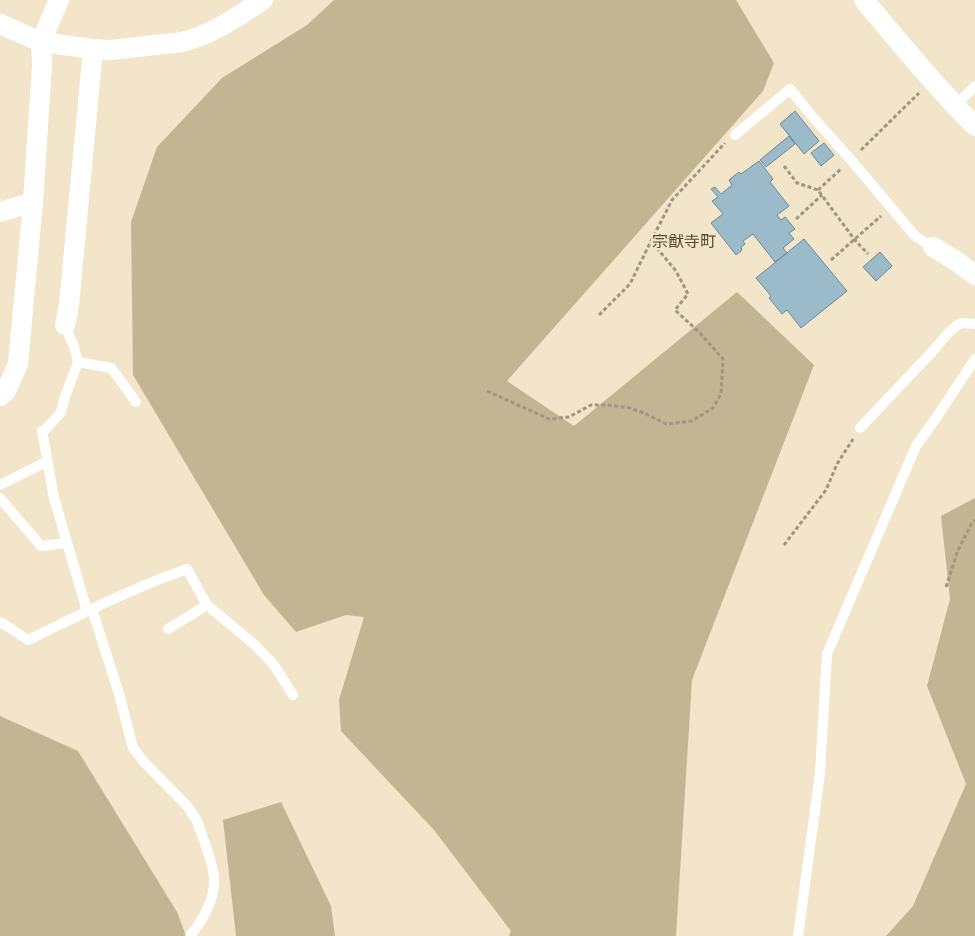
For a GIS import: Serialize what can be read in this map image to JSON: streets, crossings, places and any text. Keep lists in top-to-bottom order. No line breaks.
{"districts":["宗猷寺町"]}
